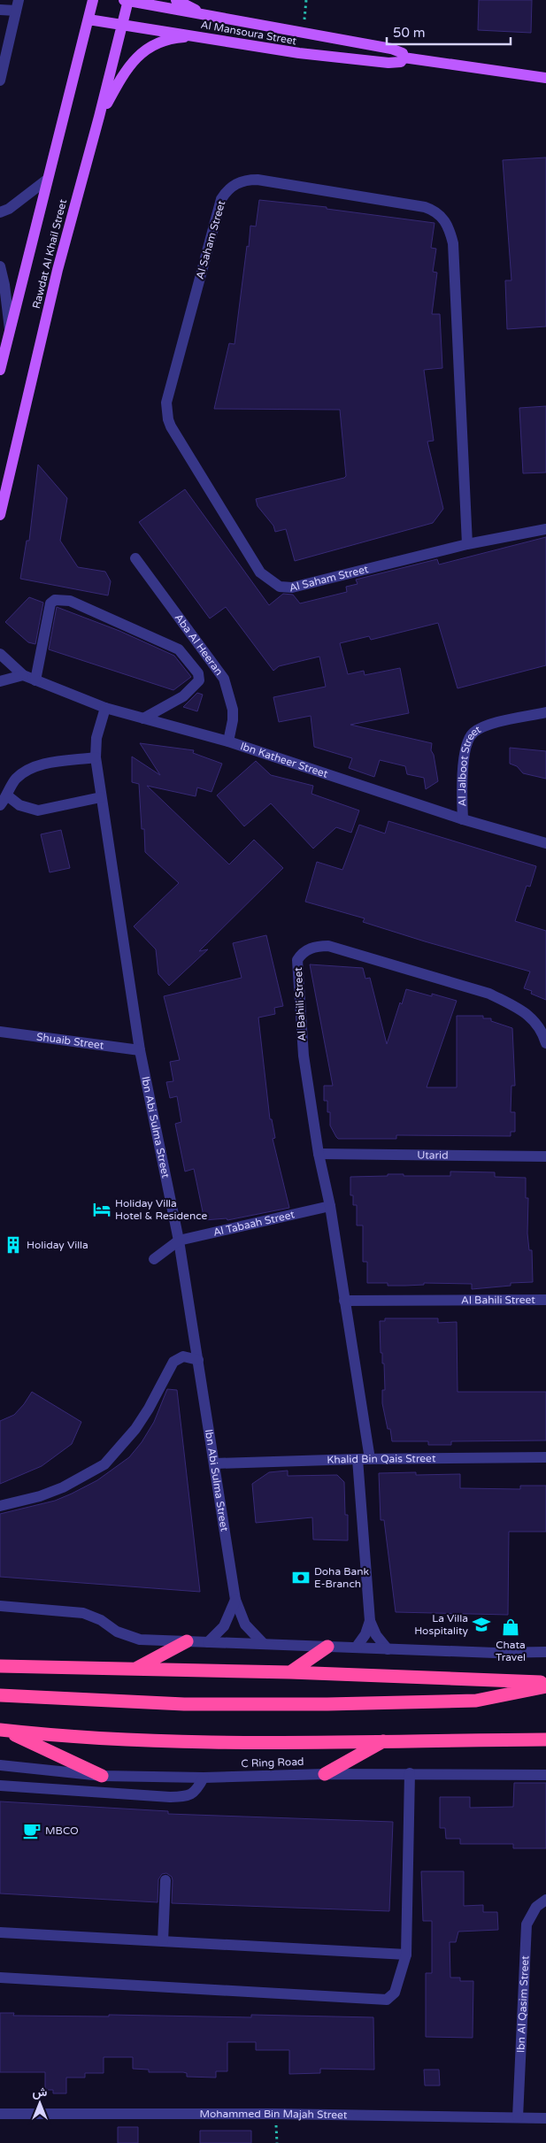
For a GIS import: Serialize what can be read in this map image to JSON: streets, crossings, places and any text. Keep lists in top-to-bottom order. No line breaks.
{"streets":{"highway":["C Ring Road"],"main road":["Al Mansoura Street","Rawdat Al Khail Street"],"street":["Al Saham Street","Aba Al Heeran","Ibn Katheer Street","Al Jalboot Street","Al Bahili Street","Shuaib Street","Ibn Abi Sulma Street","Utarid","Al Tabaah Street","Khalid Bin Qais Street","Ibn Al Qasim Street","Mohammed Bin Majah Street"]},"crossings":[["Al Mansoura Street","Rawdat Al Khail Street"],["Aba Al Heeran","Ibn Katheer Street"],["Ibn Katheer Street","Al Jalboot Street"],["Ibn Katheer Street","Ibn Abi Sulma Street"],["Al Bahili Street","Utarid"],["Al Bahili Street","Al Tabaah Street"],["Al Bahili Street","Khalid Bin Qais Street"],["Shuaib Street","Ibn Abi Sulma Street"],["Ibn Abi Sulma Street","Al Tabaah Street"],["Ibn Abi Sulma Street","Khalid Bin Qais Street"],["Ibn Al Qasim Street","Mohammed Bin Majah Street"]],"places":{"hotel":["Holiday Villa Hotel & Residence"],"building":["Holiday Villa"],"bank":["Doha Bank E-Branch"],"school or university":["La Villa Hospitality"],"shop":["Chata Travel"],"cafe":["MBCO"]},"scale_bar":"50 m","north":"top"}
